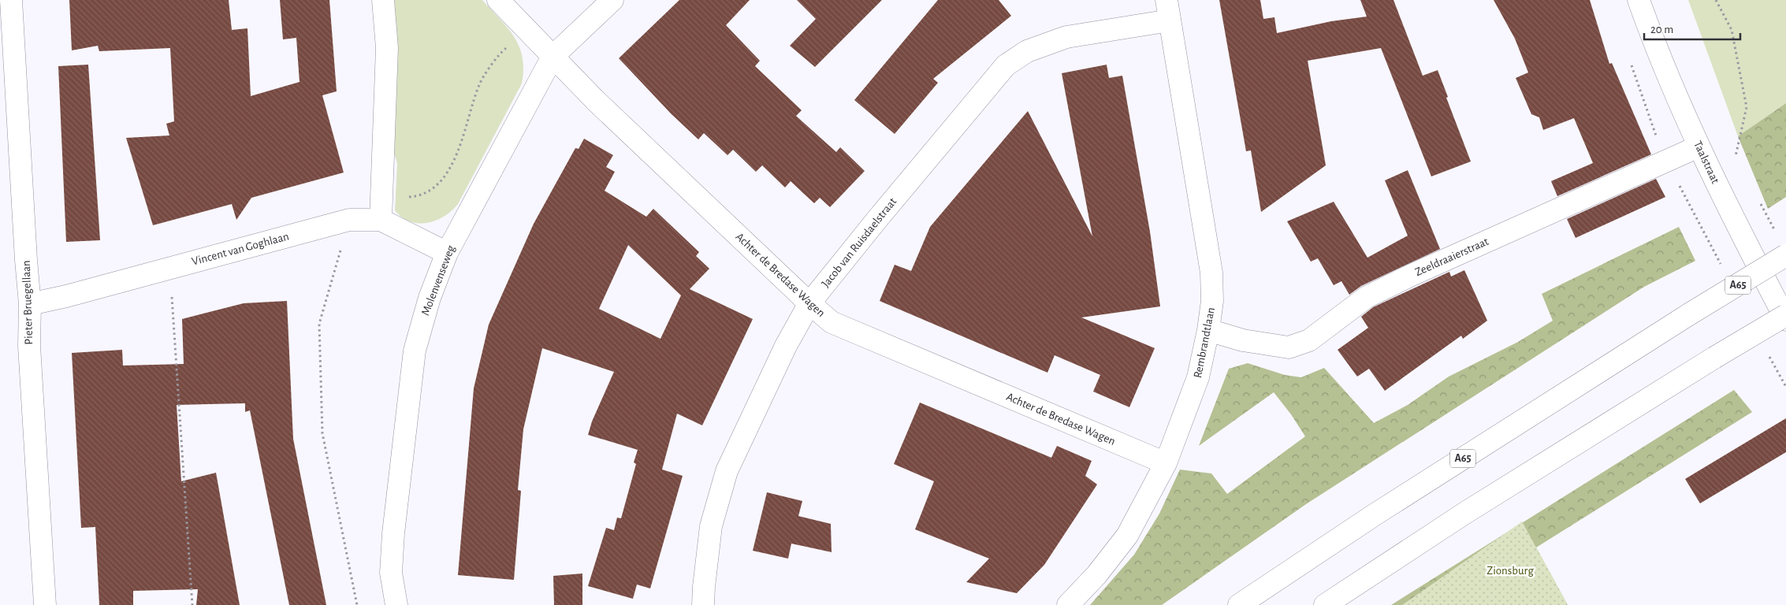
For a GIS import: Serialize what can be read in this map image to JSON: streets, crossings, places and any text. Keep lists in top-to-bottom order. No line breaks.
{"streets":{"main road":["Taalstraat","Jacob van Ruisdaelstraat","Vincent van Goghlaan","Zeeldraaierstraat","Achter de Bredase Wagen","Molenvenseweg","A65","Pieter Bruegellaan","Rembrandtlaan"]},"crossings":[["Taalstraat","Zeeldraaierstraat"],["Jacob van Ruisdaelstraat","Achter de Bredase Wagen"],["Jacob van Ruisdaelstraat","Rembrandtlaan"],["Vincent van Goghlaan","Molenvenseweg"],["Vincent van Goghlaan","Pieter Bruegellaan"],["Zeeldraaierstraat","Rembrandtlaan"],["Achter de Bredase Wagen","Molenvenseweg"],["Achter de Bredase Wagen","Rembrandtlaan"]],"parks":["Zionsburg"],"scale_bar":"20 m"}
